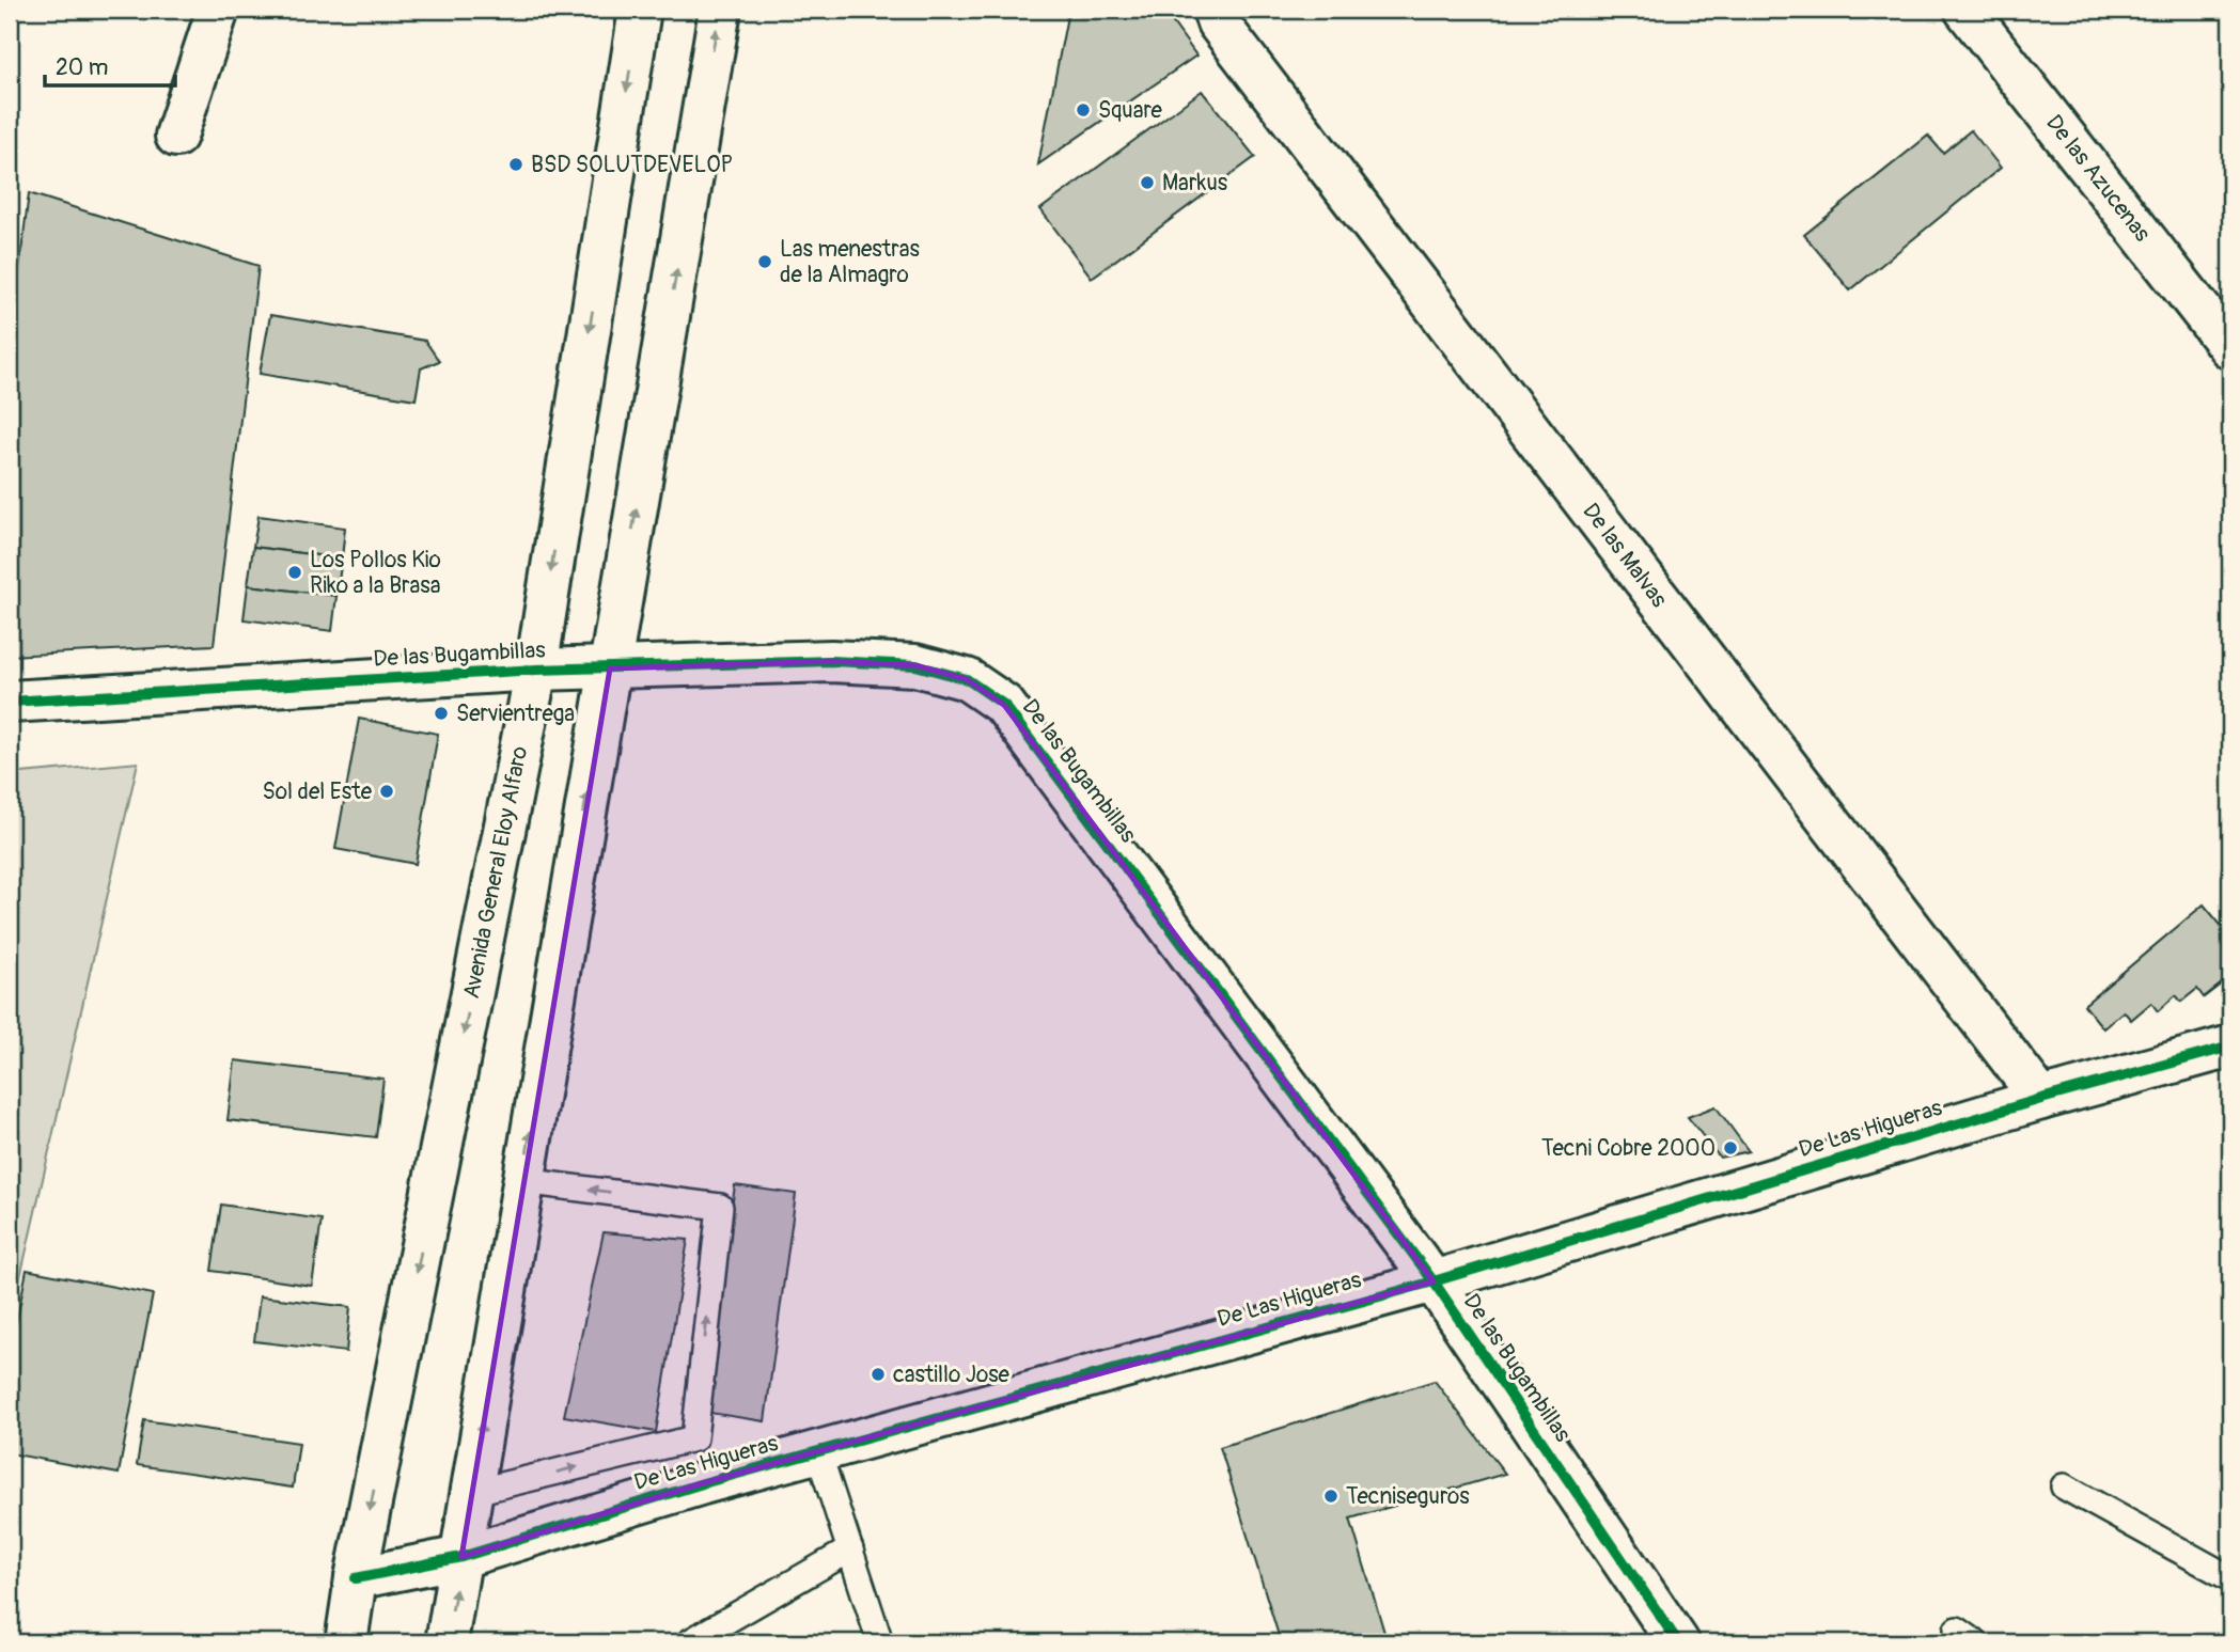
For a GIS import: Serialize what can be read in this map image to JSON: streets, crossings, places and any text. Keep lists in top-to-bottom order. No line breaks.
{"streets":{"street":["De las Azucenas","De las Malvas","De las Bugambillas","Avenida General Eloy Alfaro","De Las Higueras"]},"crossings":[["De las Malvas","De Las Higueras"],["De las Bugambillas","Avenida General Eloy Alfaro"],["De las Bugambillas","De Las Higueras"],["Avenida General Eloy Alfaro","De Las Higueras"]],"places":["Square","BSD SOLUTDEVELOP","Markus","Las menestras de la Almagro","Los Pollos Kio Riko a la Brasa","Servientrega","Sol del Este","Tecni Cobre 2000","castillo Jose","Tecniseguros"],"scale_bar":"20 m"}
